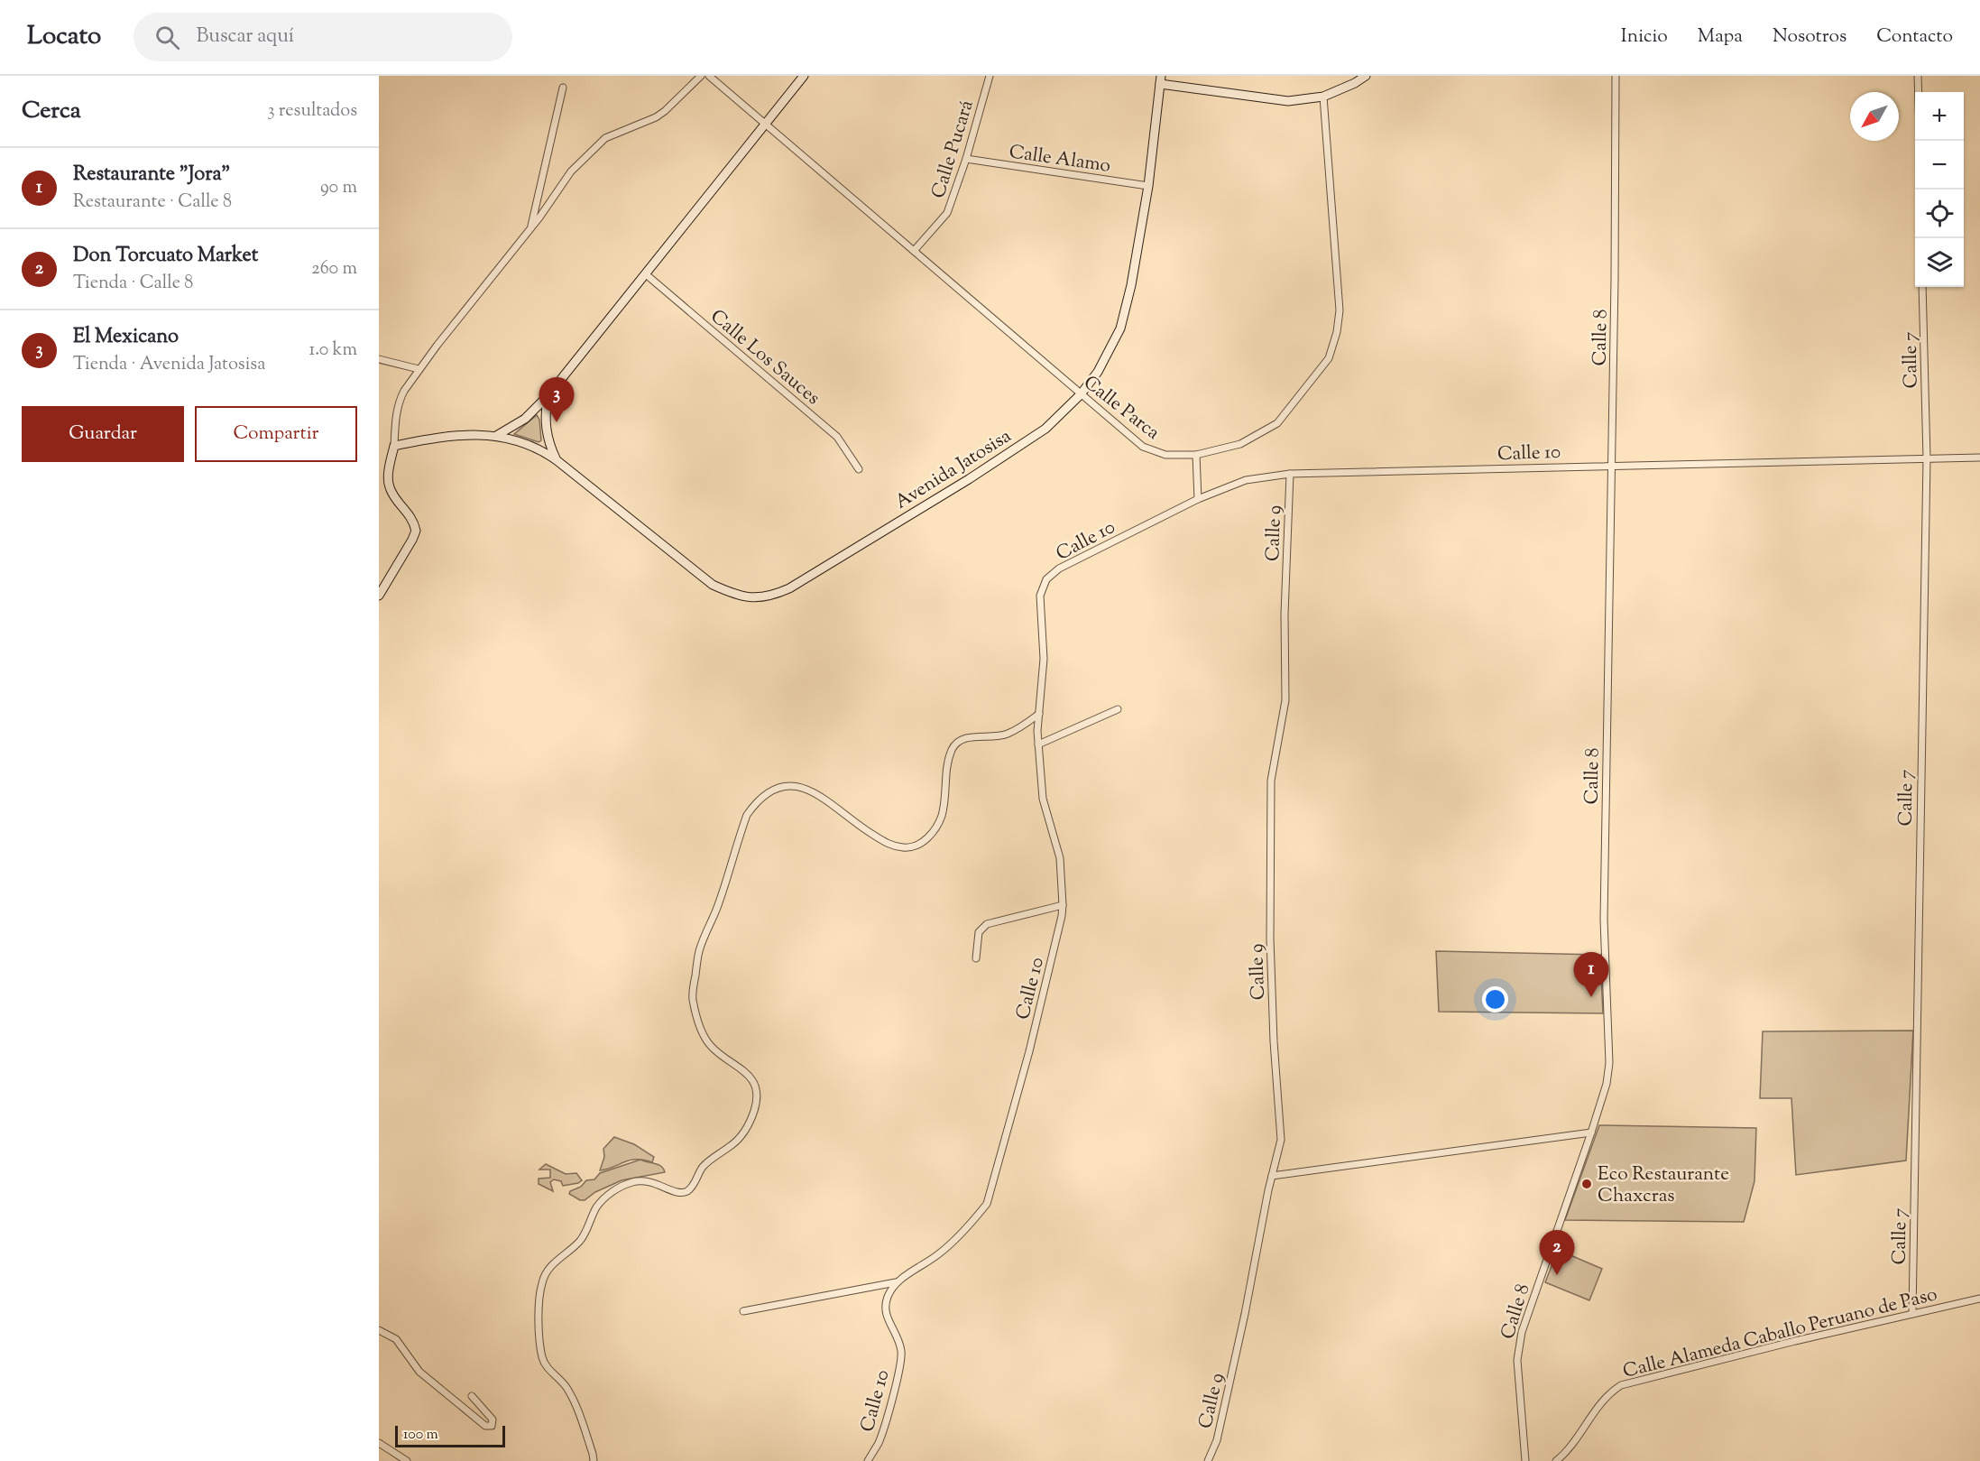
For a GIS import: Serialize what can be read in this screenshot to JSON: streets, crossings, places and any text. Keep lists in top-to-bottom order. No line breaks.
{"streets":{"street":["Calle Pucará","Calle Alamo","Calle 8","Calle Los Sauces","Calle 7","Calle Parca","Calle 10","Avenida Jatosisa","Calle 9","Calle Alameda Caballo Peruano de Paso"]},"crossings":[["Calle Pucará","Calle Alamo"],["Calle Pucará","Calle Parca"],["Calle Alamo","Avenida Jatosisa"],["Calle 8","Calle 10"],["Calle Los Sauces","Avenida Jatosisa"],["Calle 7","Calle 10"],["Calle 7","Calle Alameda Caballo Peruano de Paso"],["Calle Parca","Avenida Jatosisa"],["Calle 10","Calle 9"]],"places":["Eco Restaurante Chaxcras"],"scale_bar":"100 m","north":"bottom left","page":{"header":"Locato","search":"Buscar aquí","nav":["Inicio","Mapa","Nosotros","Contacto"],"heading":["Cerca","3 resultados"],"map_buttons":["+","−"],"list":[{"mark":"1","name":"Restaurante \"Jora\"","note":"Restaurante · Calle 8","value":"90 m"},{"mark":"2","name":"Don Torcuato Market","note":"Tienda · Calle 8","value":"260 m"},{"mark":"3","name":"El Mexicano","note":"Tienda · Avenida Jatosisa","value":"1.0 km"}],"pins":["3","1","2"],"buttons":["Guardar","Compartir"],"scale":"100 m"}}
